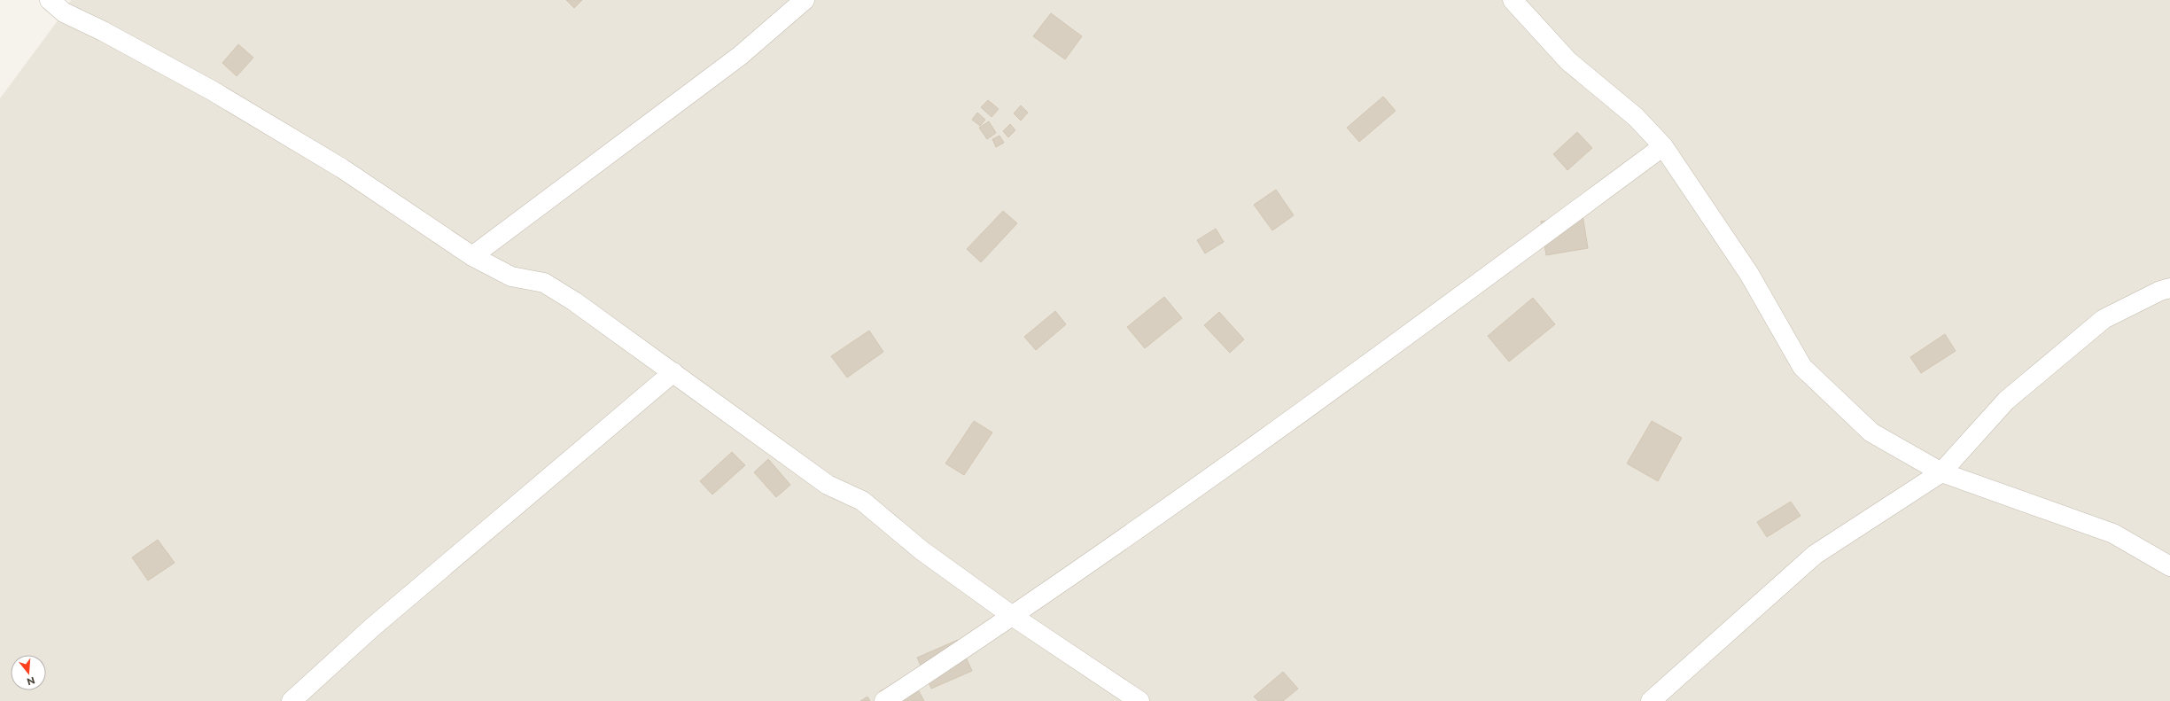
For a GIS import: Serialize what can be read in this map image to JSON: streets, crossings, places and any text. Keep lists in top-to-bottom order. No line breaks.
{"north":"bottom"}
